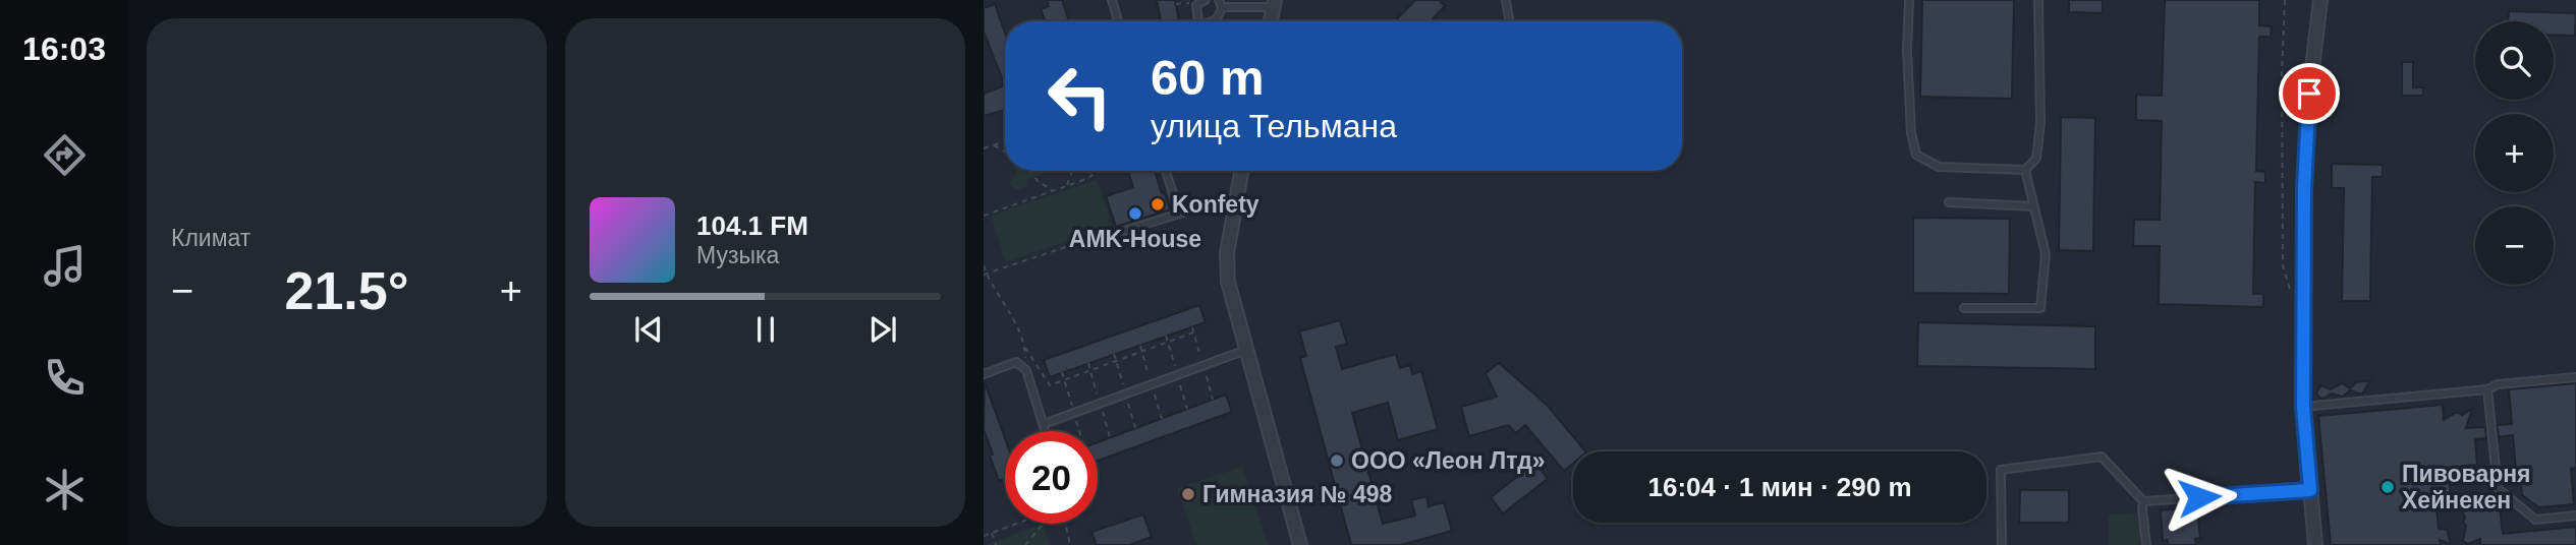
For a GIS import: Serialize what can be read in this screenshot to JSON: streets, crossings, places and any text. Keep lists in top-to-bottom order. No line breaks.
{"places":["Konfety","AMK-House","ООО «Леон Лтд»","Пивоварня Хейнекен","Гимназия № 498"],"page":{"tabs":"16:03","tile":"Климат","map_buttons":["+","−"],"turn":["60 m","улица Тельмана"],"song":["104.1 FM","Музыка"],"heat":["−","21.5°","+"],"limit":"20","trip":"16:04 · 1 мин · 290 m"}}
